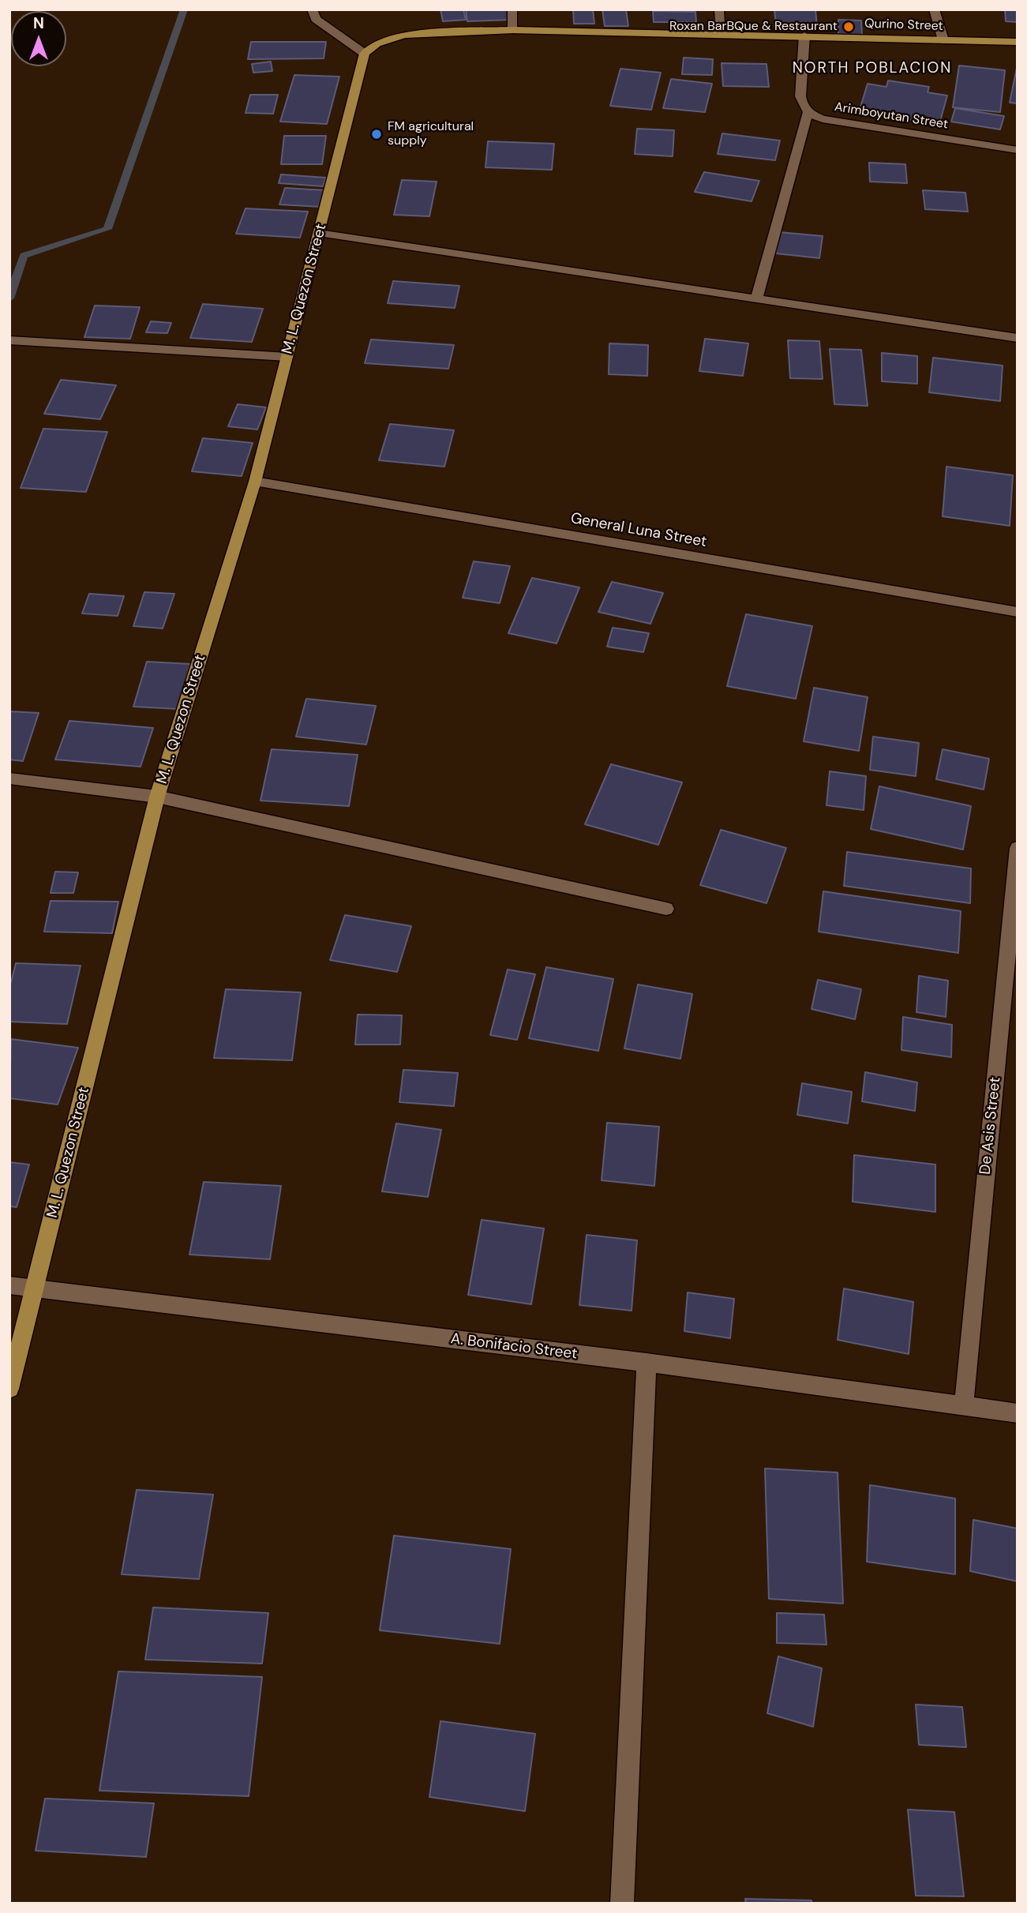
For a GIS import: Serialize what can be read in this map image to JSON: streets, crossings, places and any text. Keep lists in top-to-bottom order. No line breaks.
{"streets":{"main road":["Qurino Street","M. L. Quezon Street"],"street":["Arimboyutan Street","General Luna Street","De Asis Street","A. Bonifacio Street"]},"crossings":[["Qurino Street","M. L. Quezon Street"],["M. L. Quezon Street","General Luna Street"],["M. L. Quezon Street","A. Bonifacio Street"],["De Asis Street","A. Bonifacio Street"]],"districts":["NORTH POBLACION"],"places":["Roxan BarBQue & Restaurant","FM agricultural supply"],"north":"top"}
